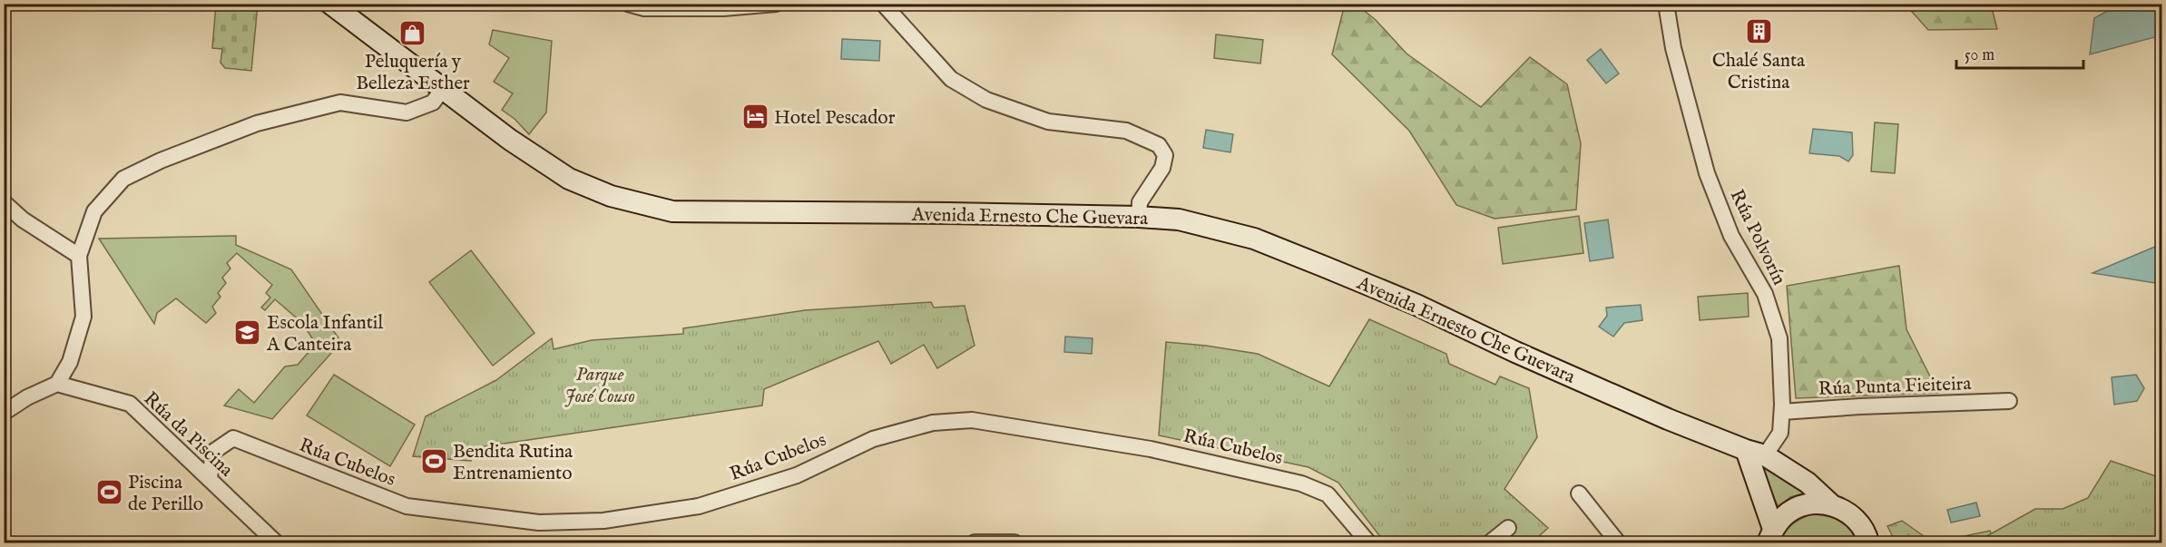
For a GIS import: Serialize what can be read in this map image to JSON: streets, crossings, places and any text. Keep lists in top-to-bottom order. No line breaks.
{"streets":{"main road":["Avenida Ernesto Che Guevara"],"street":["Rúa Polvorín","Rúa Punta Fieiteira","Rúa da Piscina","Rúa Cubelos"]},"crossings":[["Avenida Ernesto Che Guevara","Rúa Polvorín"],["Rúa Polvorín","Rúa Punta Fieiteira"],["Rúa da Piscina","Rúa Cubelos"]],"parks":["Parque José Couso"],"places":{"building":["Chalé Santa Cristina"],"shop":["Peluquería y Belleza Esther"],"hotel":["Hotel Pescador"],"school or university":["Escola Infantil A Canteira"],"sports":["Bendita Rutina Entrenamiento","Piscina de Perillo"]},"scale_bar":"50 m"}
